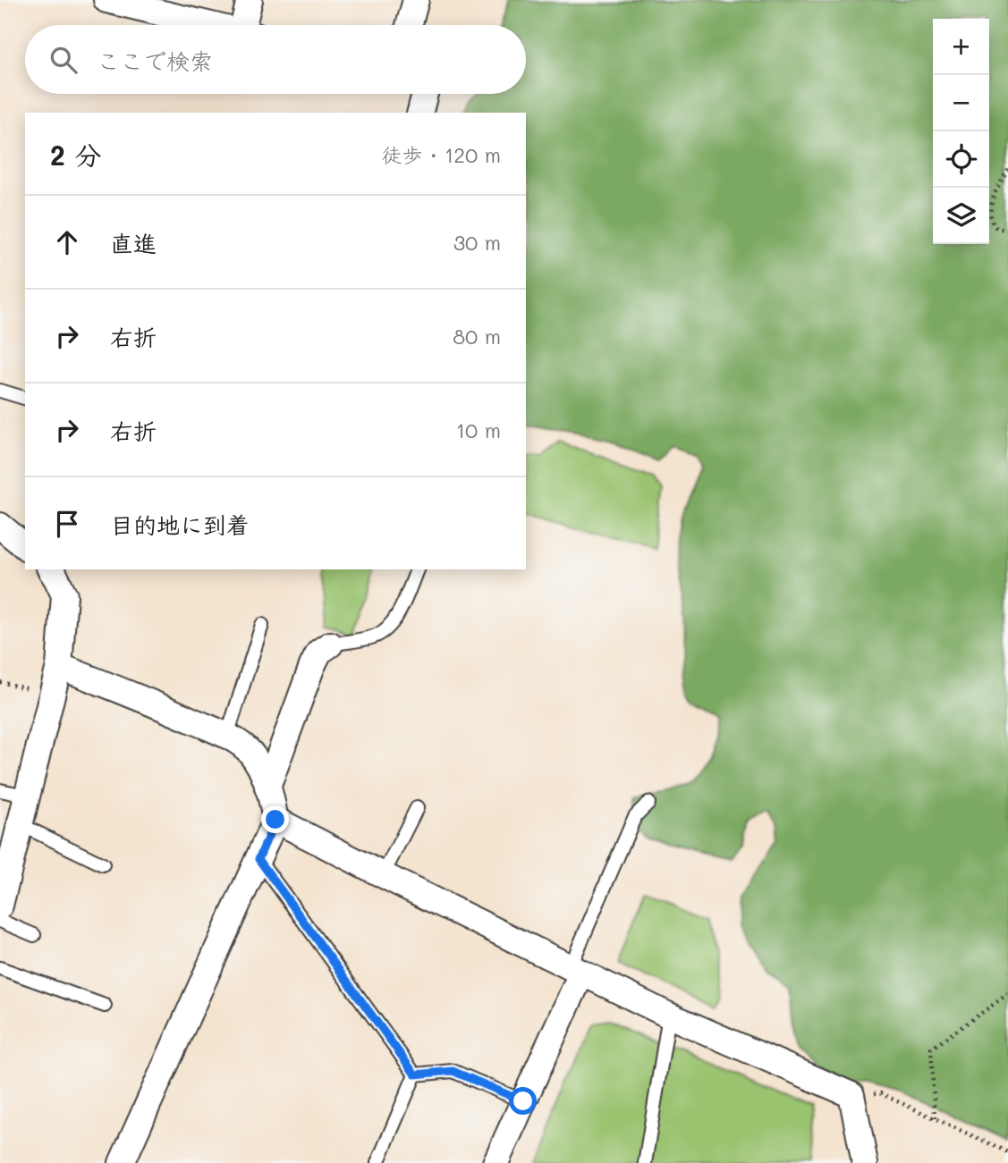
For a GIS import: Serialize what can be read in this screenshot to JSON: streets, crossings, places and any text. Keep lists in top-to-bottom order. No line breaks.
{"page":{"map_buttons":["+","−"],"search":"ここで検索","heading":["2 分","徒歩 · 120 m"],"list":[["直進","30 m"],["右折","80 m"],["右折","10 m"],"目的地に到着"]}}
